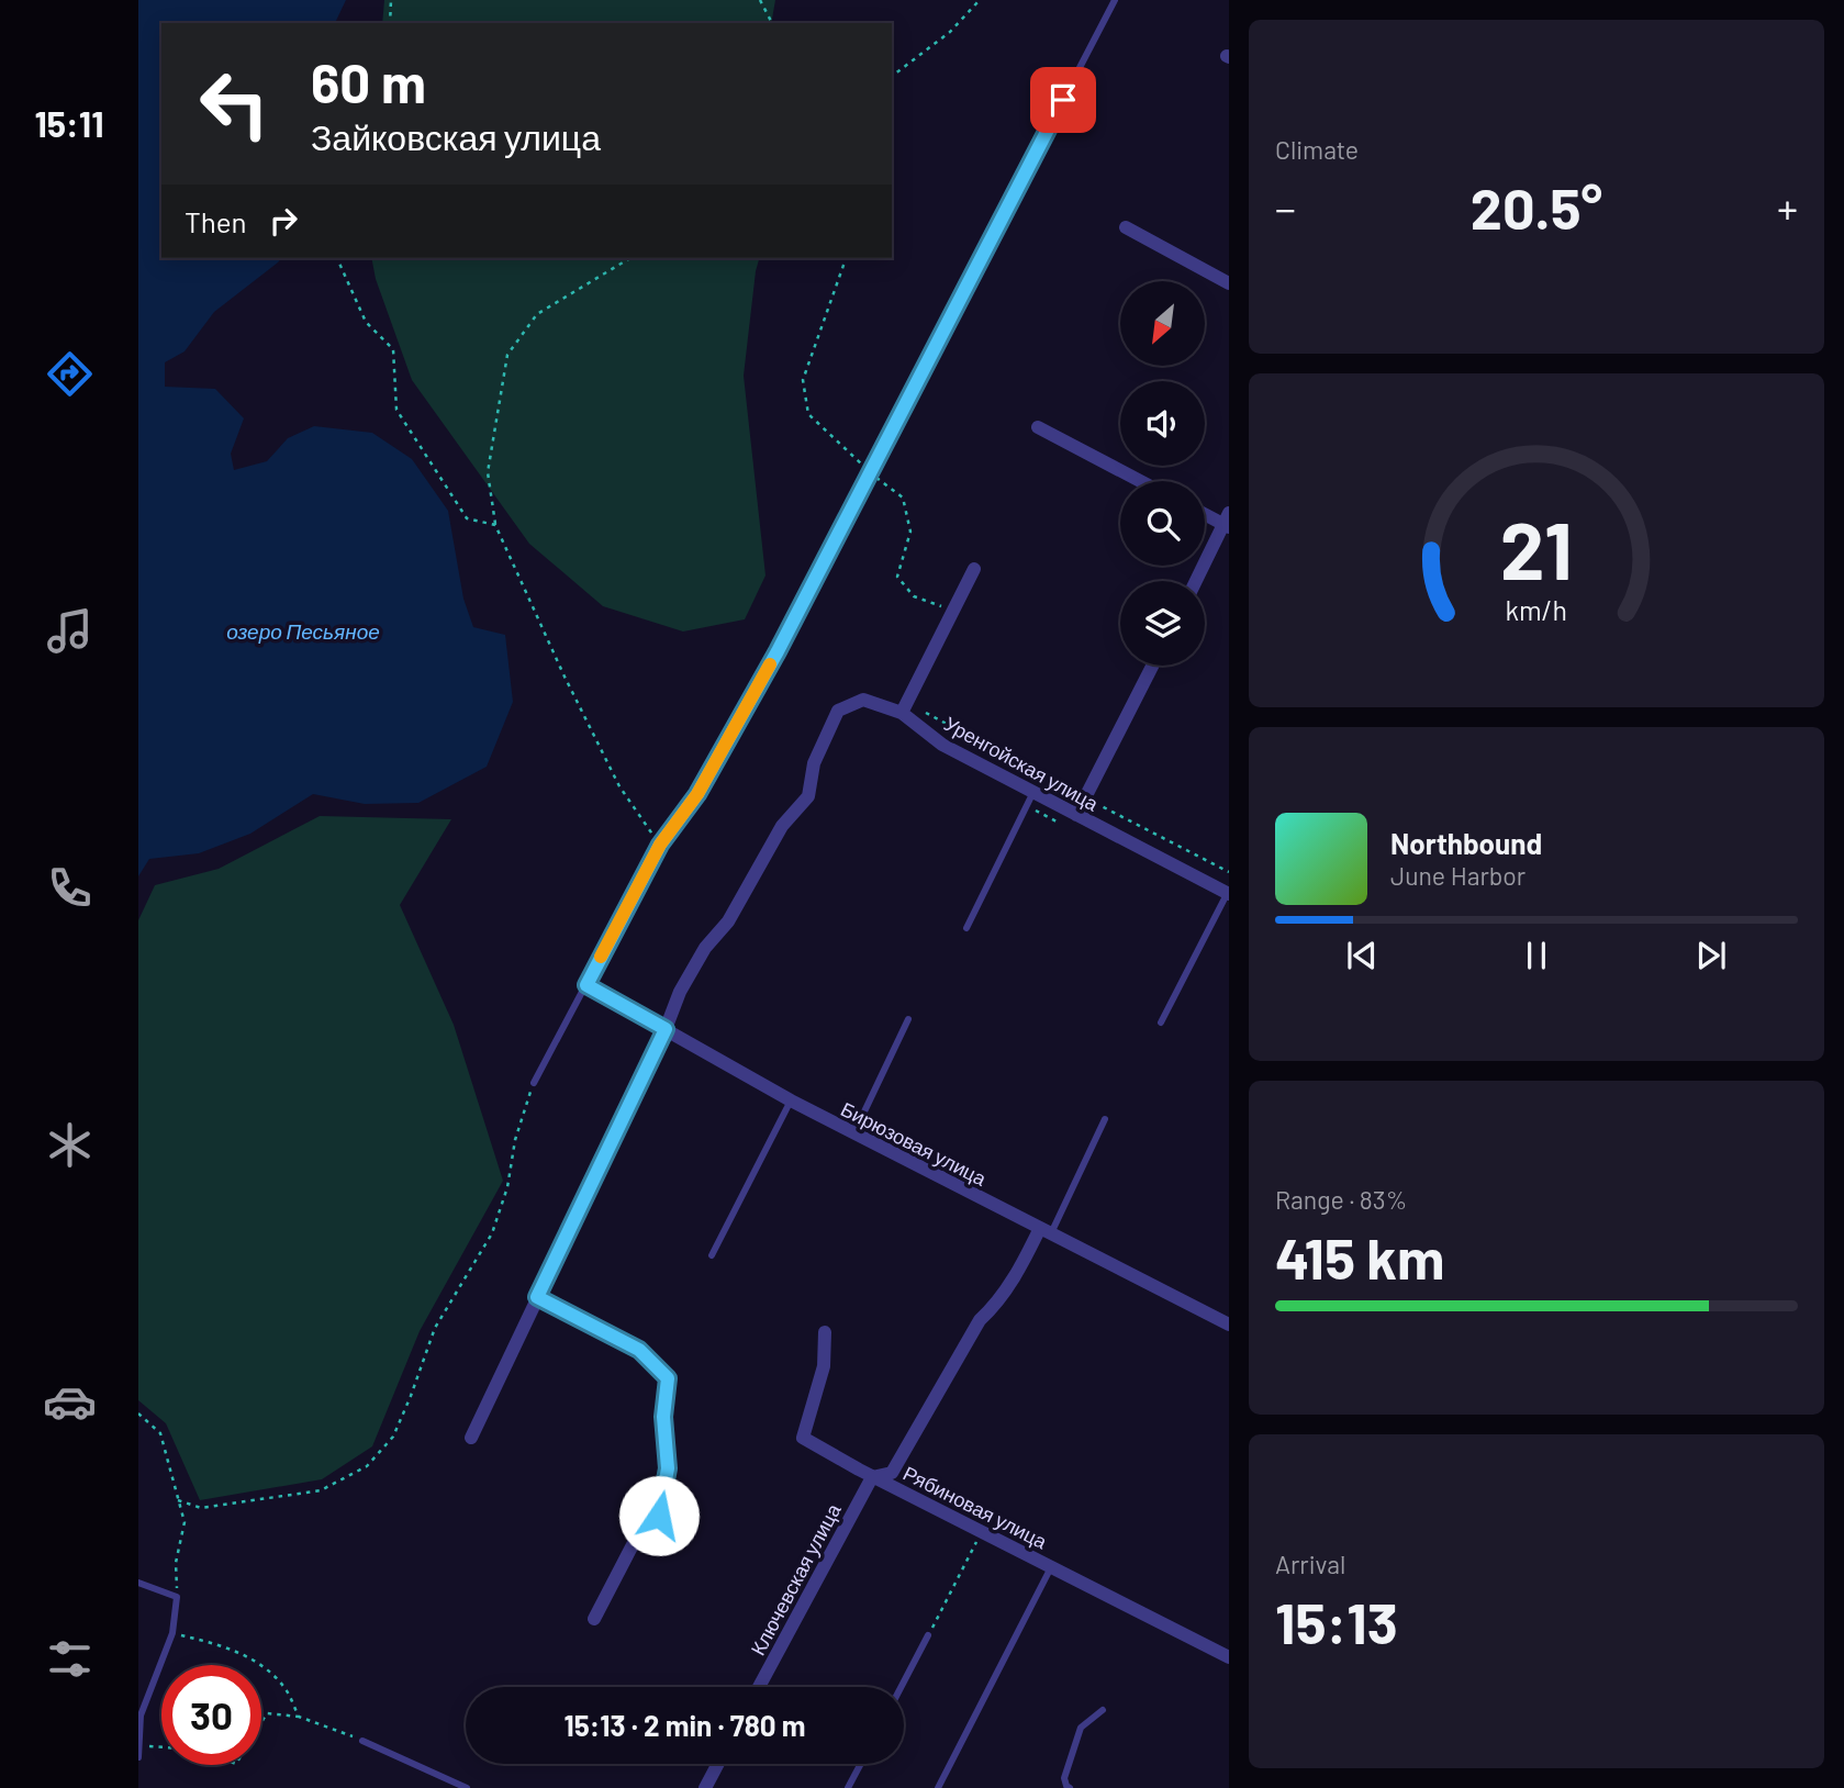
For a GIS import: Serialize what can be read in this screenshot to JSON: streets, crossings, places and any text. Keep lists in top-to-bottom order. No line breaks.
{"streets":{"street":["Уренгойская улица","Бирюзовая улица","Рябиновая улица","Ключевская улица"]},"crossings":[["Уренгойская улица","Бирюзовая улица"],["Рябиновая улица","Ключевская улица"]],"water":["озеро Песьяное"],"north":"bottom left","page":{"tabs":"15:11","tile":["Climate",["Range · 83%","415 km"],["Arrival","15:13"]],"turn":["60 m","Зайковская улица"],"heat":["−","20.5°","+"],"then":"Then","song":["Northbound","June Harbor"],"limit":"30","trip":"15:13 · 2 min · 780 m","gauge":["21","km/h"]}}
